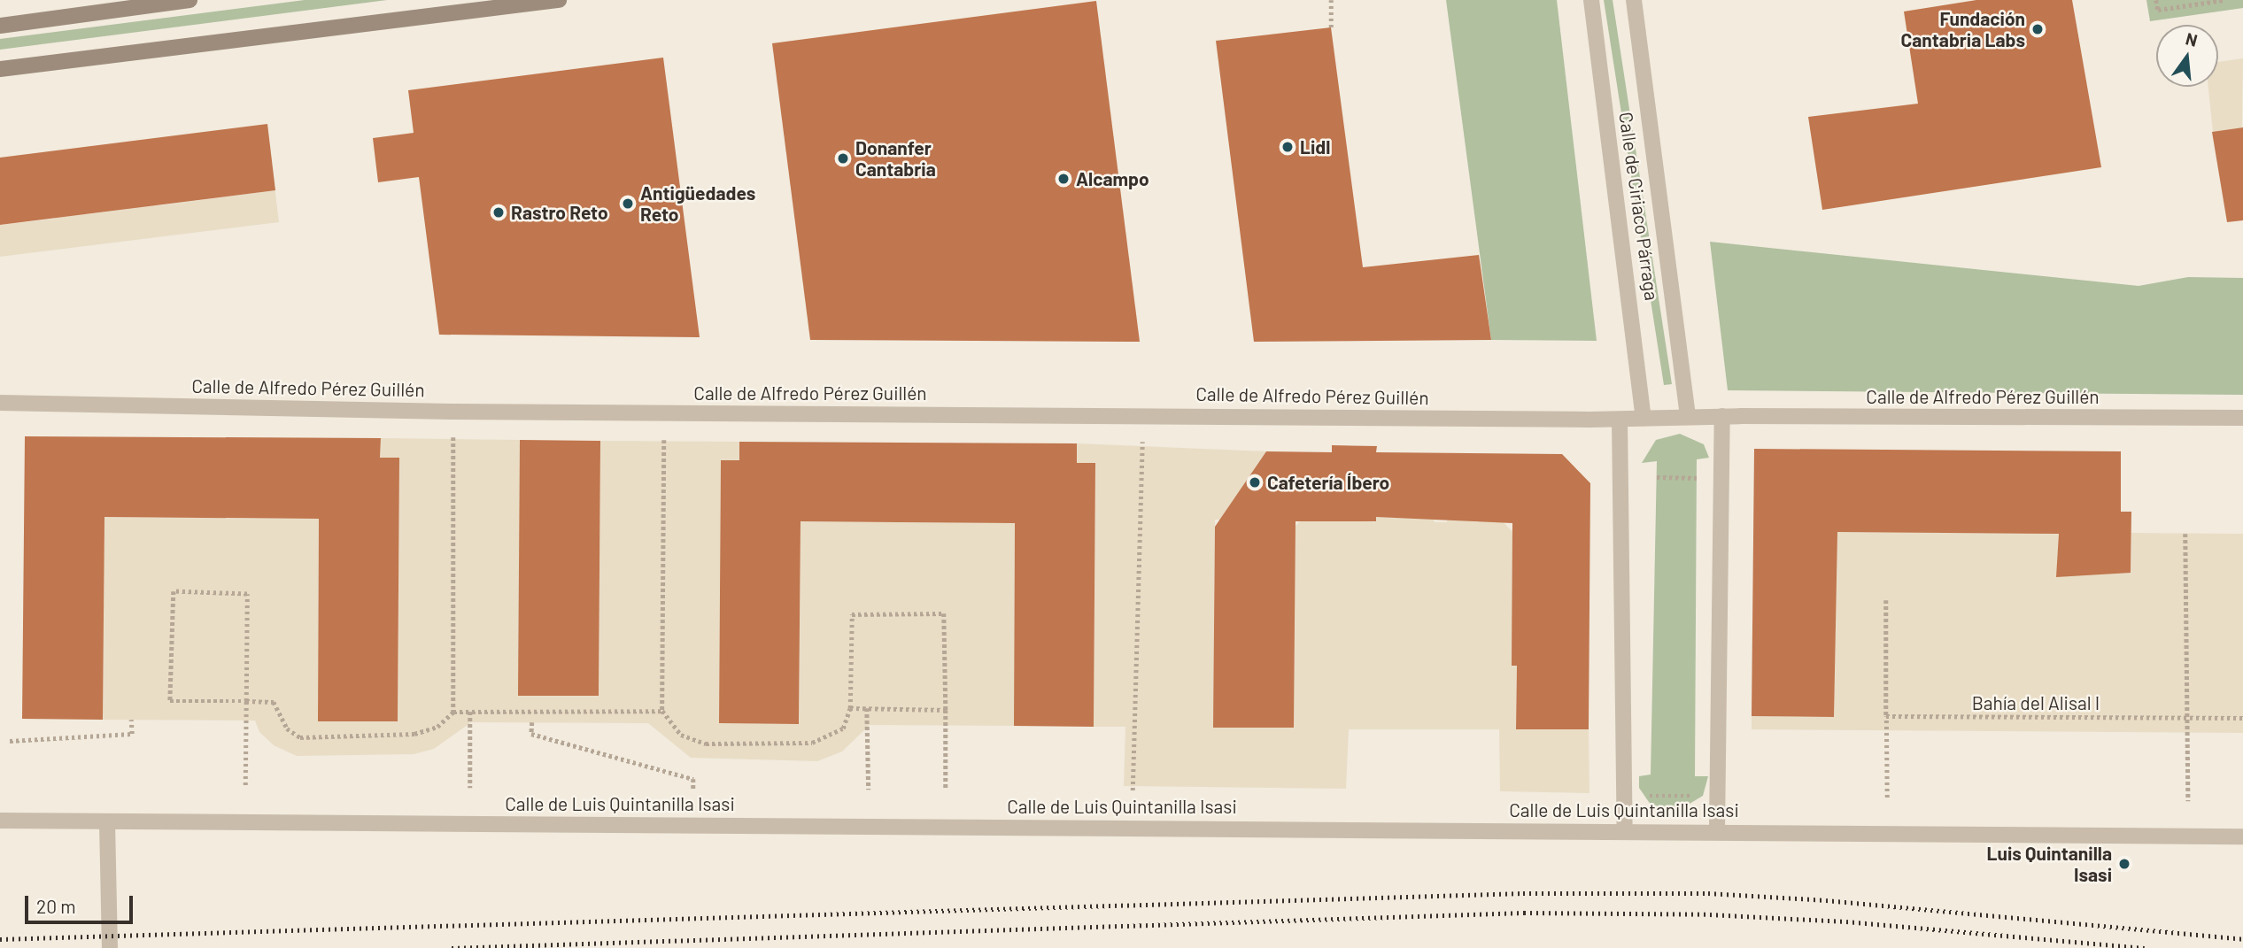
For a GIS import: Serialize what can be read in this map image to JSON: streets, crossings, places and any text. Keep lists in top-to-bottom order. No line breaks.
{"streets":{"street":["Calle de Ciriaco Párraga","Calle de Alfredo Pérez Guillén","Calle de Luis Quintanilla Isasi"],"path":["Bahía del Alisal I"]},"crossings":[["Calle de Ciriaco Párraga","Calle de Alfredo Pérez Guillén"]],"places":["Fundación Cantabria Labs","Lidl","Donanfer Cantabria","Alcampo","Antigüedades Reto","Rastro Reto","Cafetería Íbero","Luis Quintanilla Isasi"],"scale_bar":"20 m","north":"top"}
